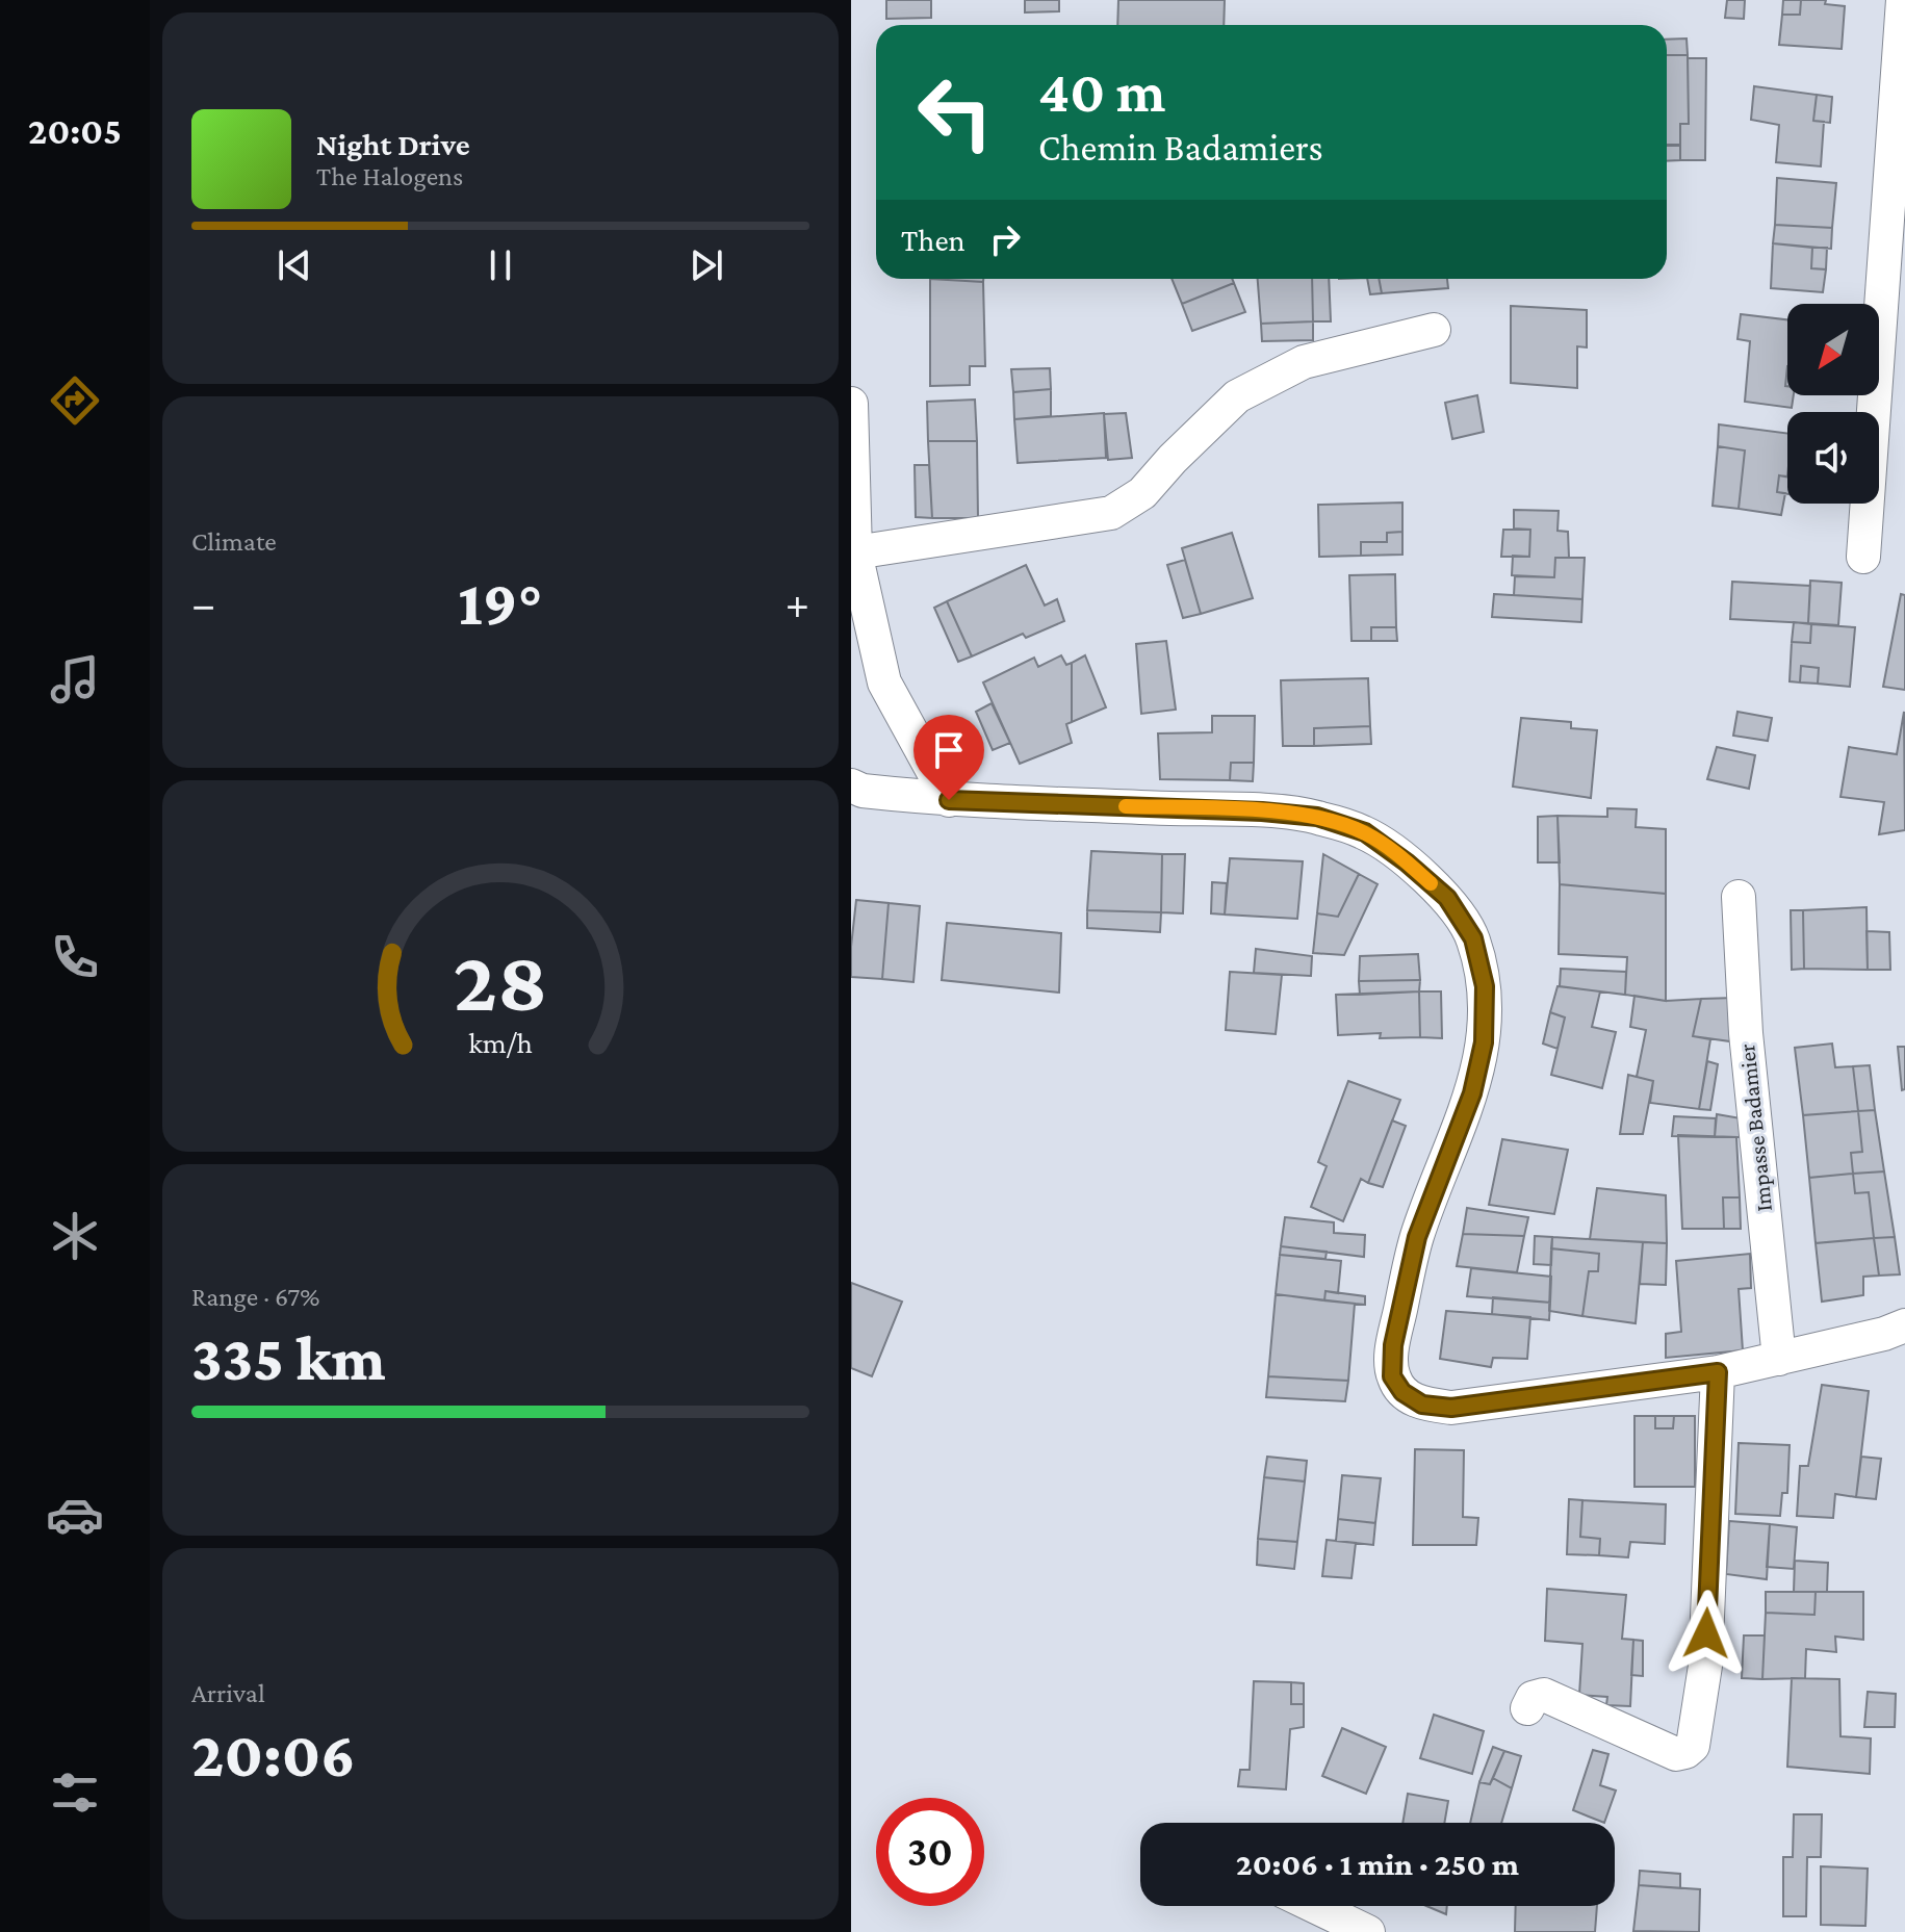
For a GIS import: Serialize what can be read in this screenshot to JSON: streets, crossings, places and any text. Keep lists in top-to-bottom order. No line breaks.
{"streets":{"street":["Impasse Badamier"]},"north":"bottom left","page":{"tabs":"20:05","turn":["40 m","Chemin Badamiers"],"song":["Night Drive","The Halogens"],"then":"Then","tile":["Climate",["Range · 67%","335 km"],["Arrival","20:06"]],"heat":["−","19°","+"],"limit":"30","trip":"20:06 · 1 min · 250 m","gauge":["28","km/h"]}}
